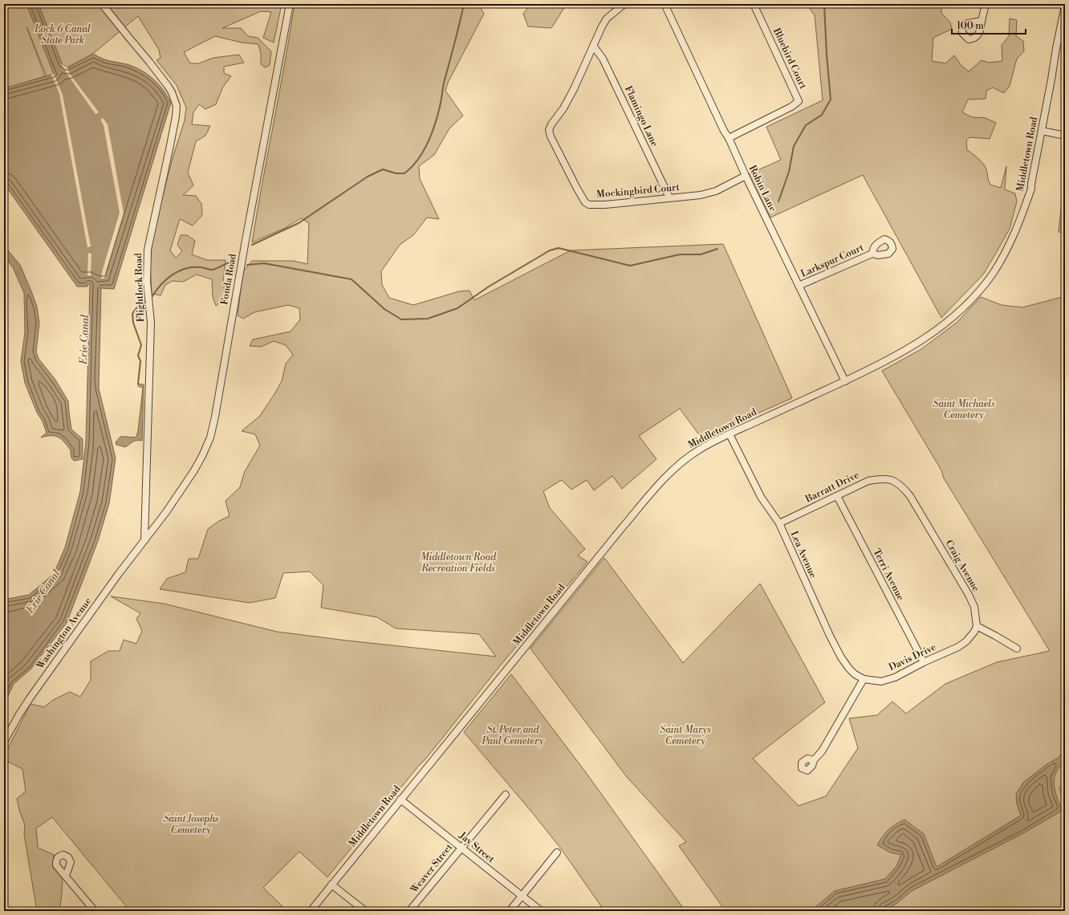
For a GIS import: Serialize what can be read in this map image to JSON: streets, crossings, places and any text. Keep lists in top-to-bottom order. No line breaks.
{"streets":{"street":["Bluebird Court","Flamingo Lane","Middletown Road","Robin Lane","Mockingbird Court","Larkspur Court","Fonda Road","Flightlock Road","Barratt Drive","Lea Avenue","Craig Avenue","Terri Avenue","Washington Avenue","Davis Drive","Jay Street","Weaver Street"]},"crossings":[["Bluebird Court","Robin Lane"],["Flamingo Lane","Mockingbird Court"],["Middletown Road","Robin Lane"],["Middletown Road","Lea Avenue"],["Middletown Road","Jay Street"],["Robin Lane","Mockingbird Court"],["Robin Lane","Larkspur Court"],["Fonda Road","Flightlock Road"],["Fonda Road","Washington Avenue"],["Flightlock Road","Washington Avenue"],["Barratt Drive","Lea Avenue"],["Barratt Drive","Craig Avenue"],["Barratt Drive","Terri Avenue"],["Lea Avenue","Davis Drive"],["Craig Avenue","Davis Drive"],["Terri Avenue","Davis Drive"],["Jay Street","Weaver Street"]],"water":["Erie Canal"],"parks":["Lock 6 Canal State Park","Saint Michaels Cemetery","Middletown Road Recreation Fields","St. Peter and Paul Cemetery","Saint Marys Cemetery","Saint Josephs Cemetery"],"scale_bar":"100 m"}
